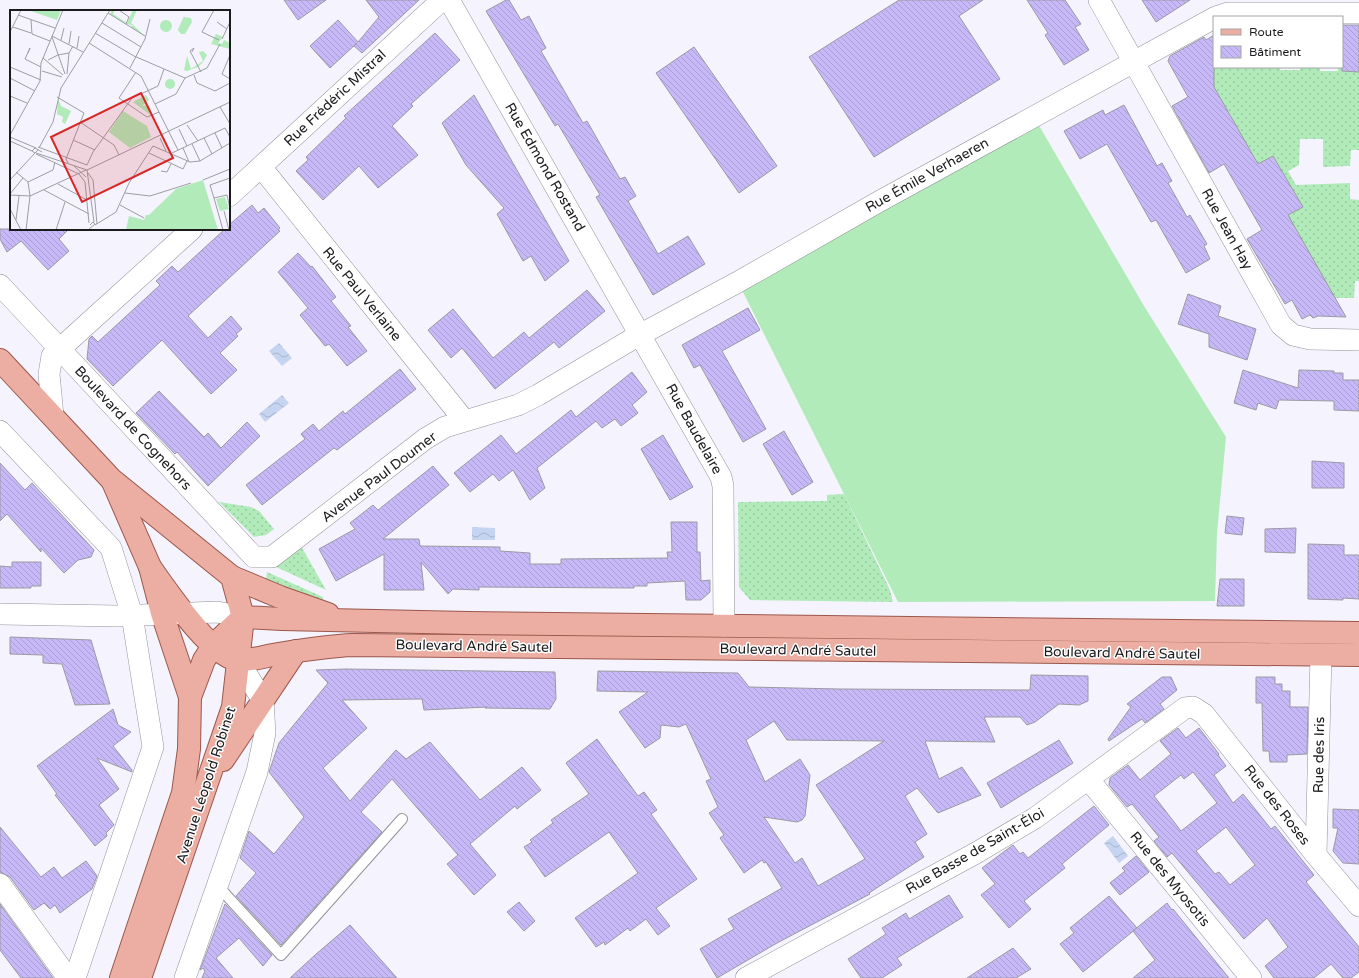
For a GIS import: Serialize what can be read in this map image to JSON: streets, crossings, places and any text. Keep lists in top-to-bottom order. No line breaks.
{"streets":{"main road":["Boulevard André Sautel","Avenue Léopold Robinet"],"street":["Rue Frédéric Mistral","Rue Edmond Rostand","Rue Émile Verhaeren","Rue Jean Hay","Rue Paul Verlaine","Boulevard de Cognehors","Rue Baudelaire","Avenue Paul Doumer","Rue des Iris","Rue des Roses","Rue Basse de Saint-Éloi","Rue des Myosotis"]},"crossings":[["Rue Frédéric Mistral","Rue Paul Verlaine"],["Rue Edmond Rostand","Rue Émile Verhaeren"],["Rue Edmond Rostand","Rue Baudelaire"],["Rue Edmond Rostand","Avenue Paul Doumer"],["Rue Émile Verhaeren","Rue Jean Hay"],["Rue Émile Verhaeren","Rue Baudelaire"],["Rue Émile Verhaeren","Avenue Paul Doumer"],["Rue Paul Verlaine","Avenue Paul Doumer"],["Boulevard de Cognehors","Avenue Paul Doumer"],["Rue Baudelaire","Avenue Paul Doumer"],["Rue Baudelaire","Boulevard André Sautel"],["Boulevard André Sautel","Rue des Iris"],["Boulevard André Sautel","Avenue Léopold Robinet"],["Rue des Iris","Rue des Roses"],["Rue des Roses","Rue Basse de Saint-Éloi"],["Rue Basse de Saint-Éloi","Rue des Myosotis"]],"legend":["Route","Bâtiment"]}
